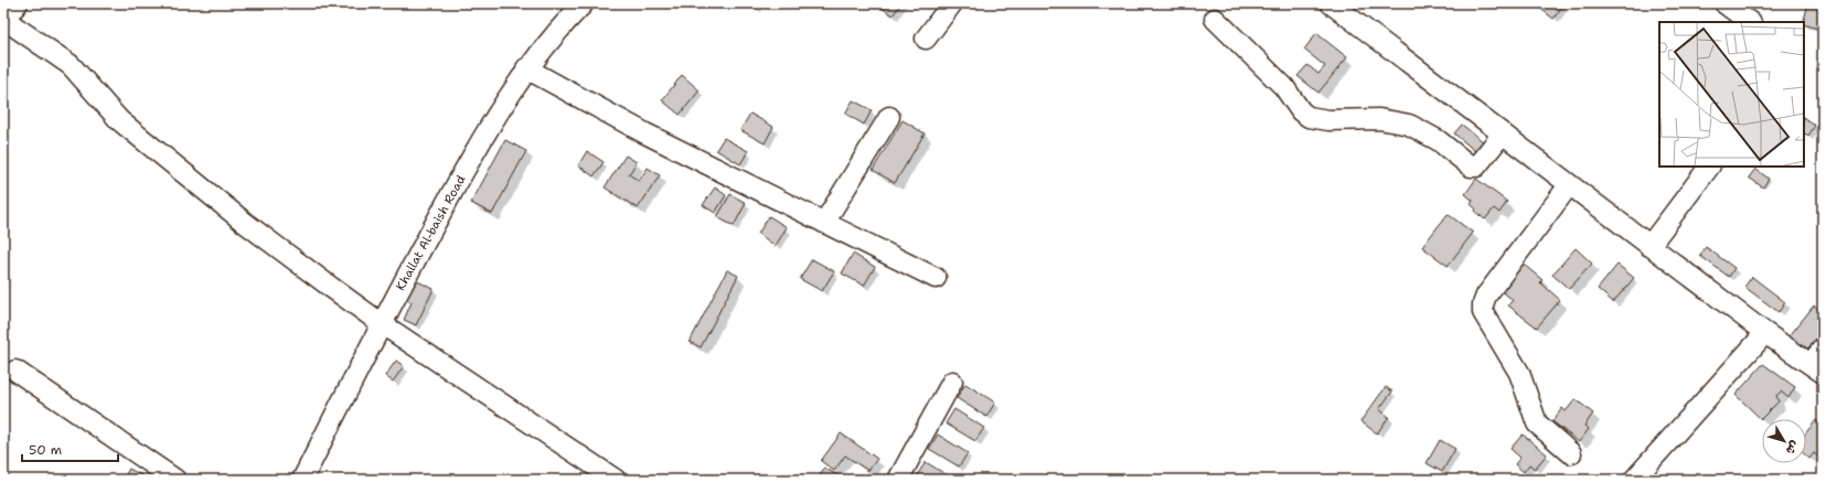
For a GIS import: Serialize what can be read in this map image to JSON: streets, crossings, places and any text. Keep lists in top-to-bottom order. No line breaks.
{"streets":{"street":["Khallat Al-baish Road"]},"scale_bar":"50 m","north":"bottom right"}
